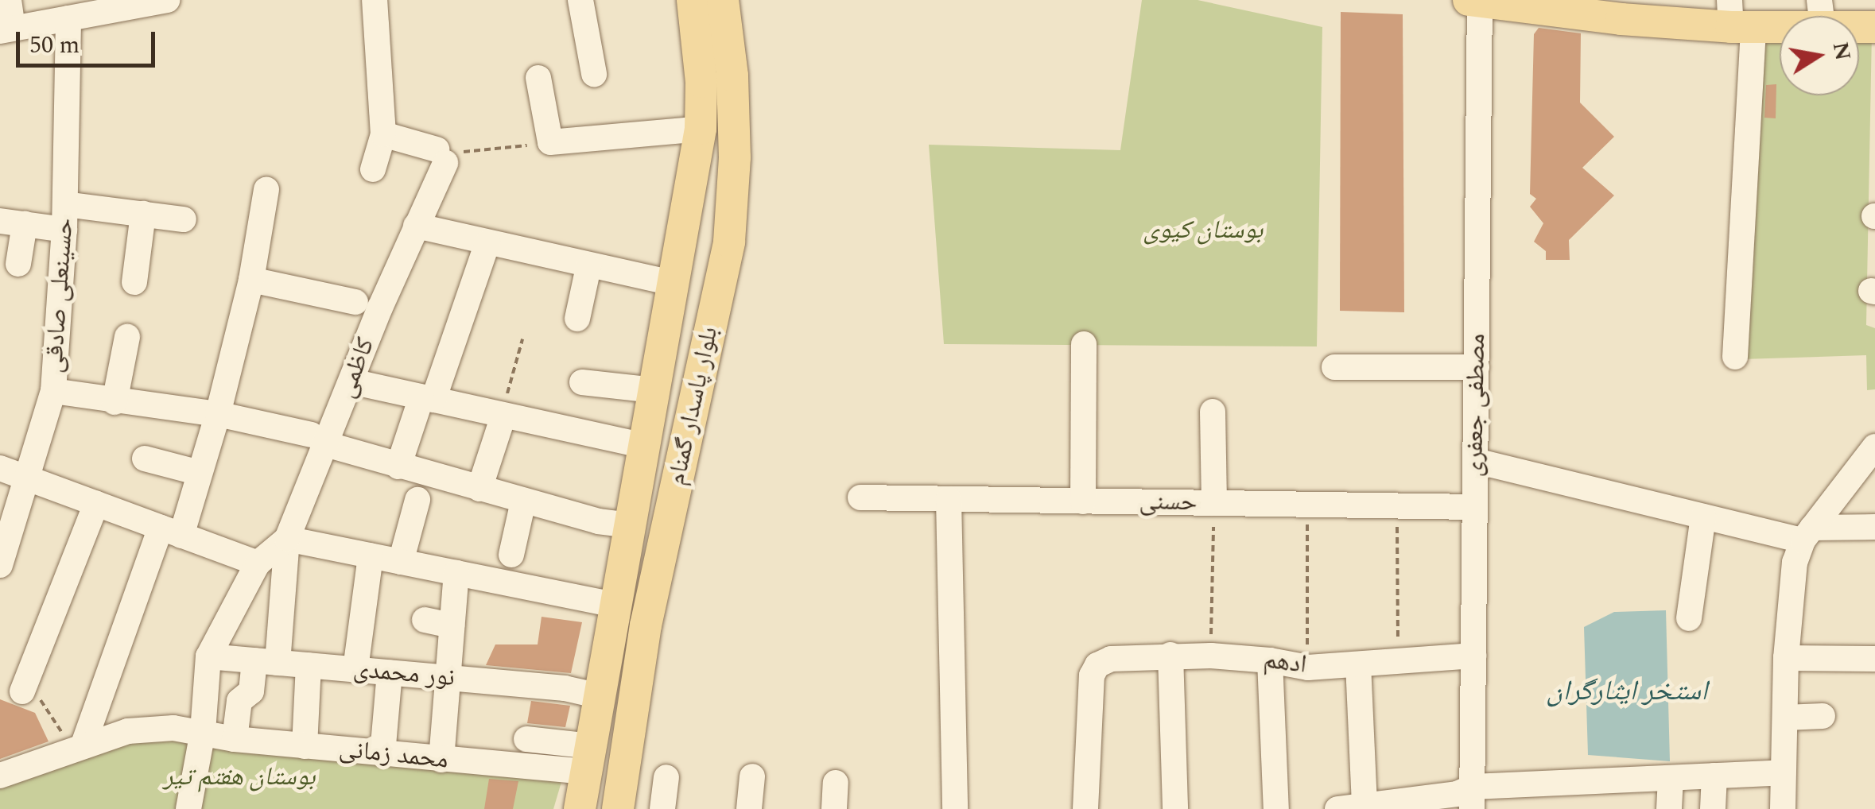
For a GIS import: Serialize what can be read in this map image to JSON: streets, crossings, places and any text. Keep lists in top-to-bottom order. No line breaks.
{"streets":{"main road":["بلوار پاسدار گمنام"],"street":["حسینعلی صادقی","کاظمی","مصطفی جعفری","حسنی","ادهم","نور محمدی","محمد زمانی"]},"crossings":[["مصطفی جعفری","حسنی"],["مصطفی جعفری","ادهم"],["بلوار پاسدار گمنام","نور محمدی"],["بلوار پاسدار گمنام","محمد زمانی"]],"water":["استخر ایثارگران"],"parks":["بوستان کیوی","بوستان هفتم تیر"],"scale_bar":"50 m","north":"right"}
